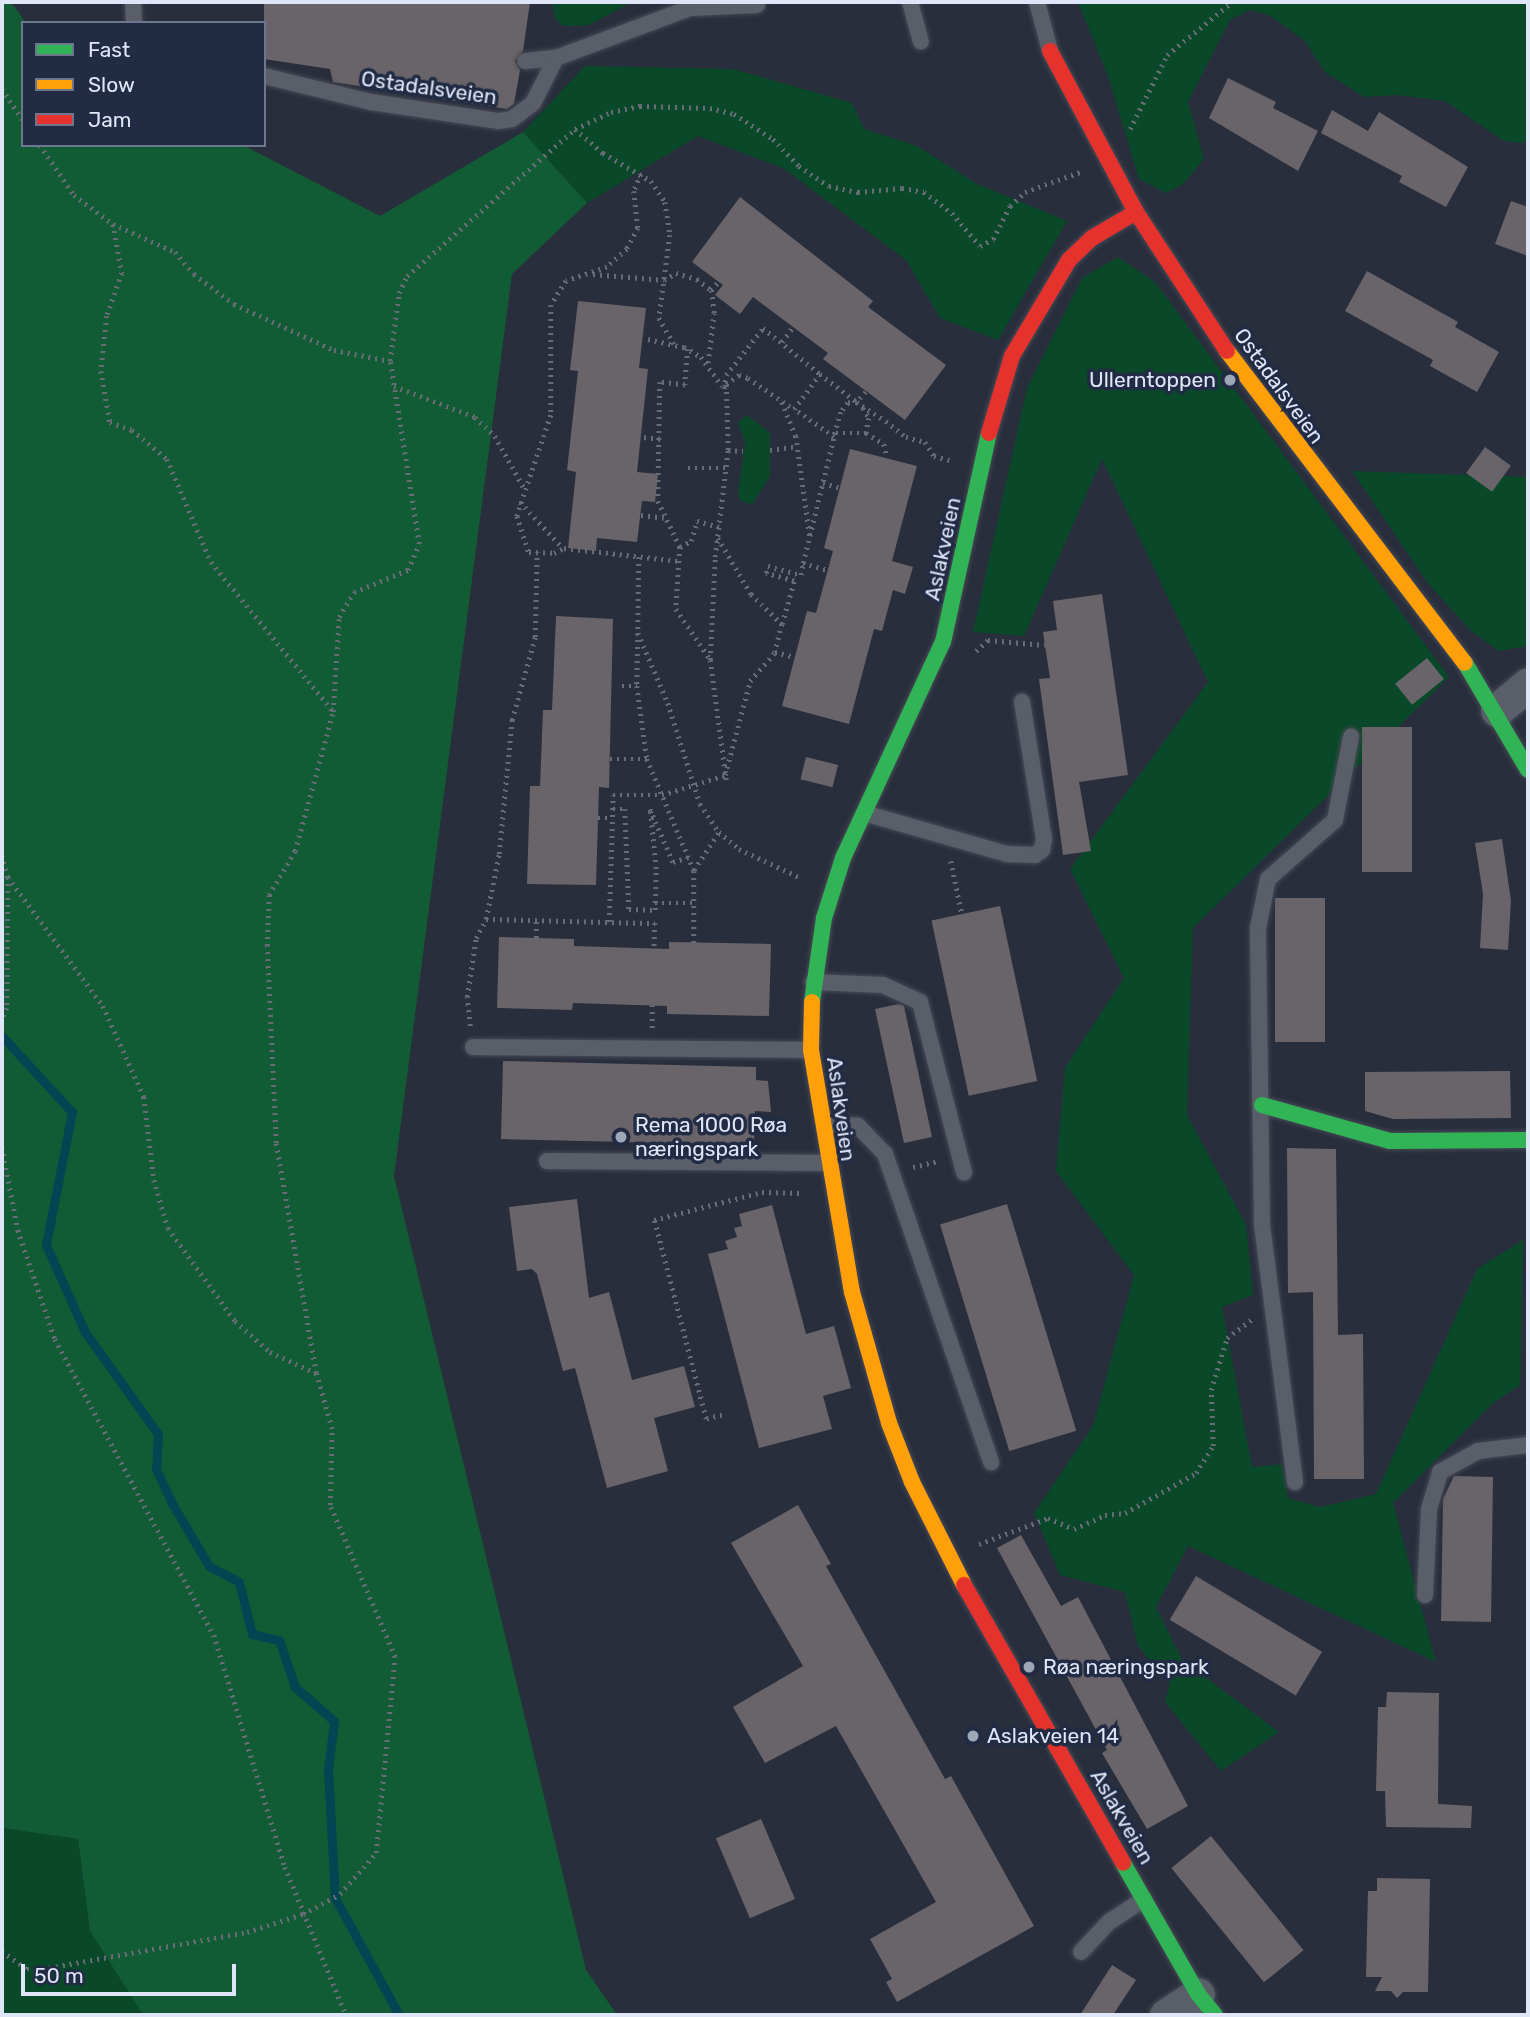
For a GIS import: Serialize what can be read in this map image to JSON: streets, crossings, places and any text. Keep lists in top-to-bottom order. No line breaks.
{"streets":{"street":["Ostadalsveien","Aslakveien"]},"crossings":[["Ostadalsveien","Aslakveien"]],"places":["Ullerntoppen","Rema 1000 Røa næringspark","Røa næringspark","Aslakveien 14"],"legend":["Fast","Slow","Jam"],"scale_bar":"50 m"}
